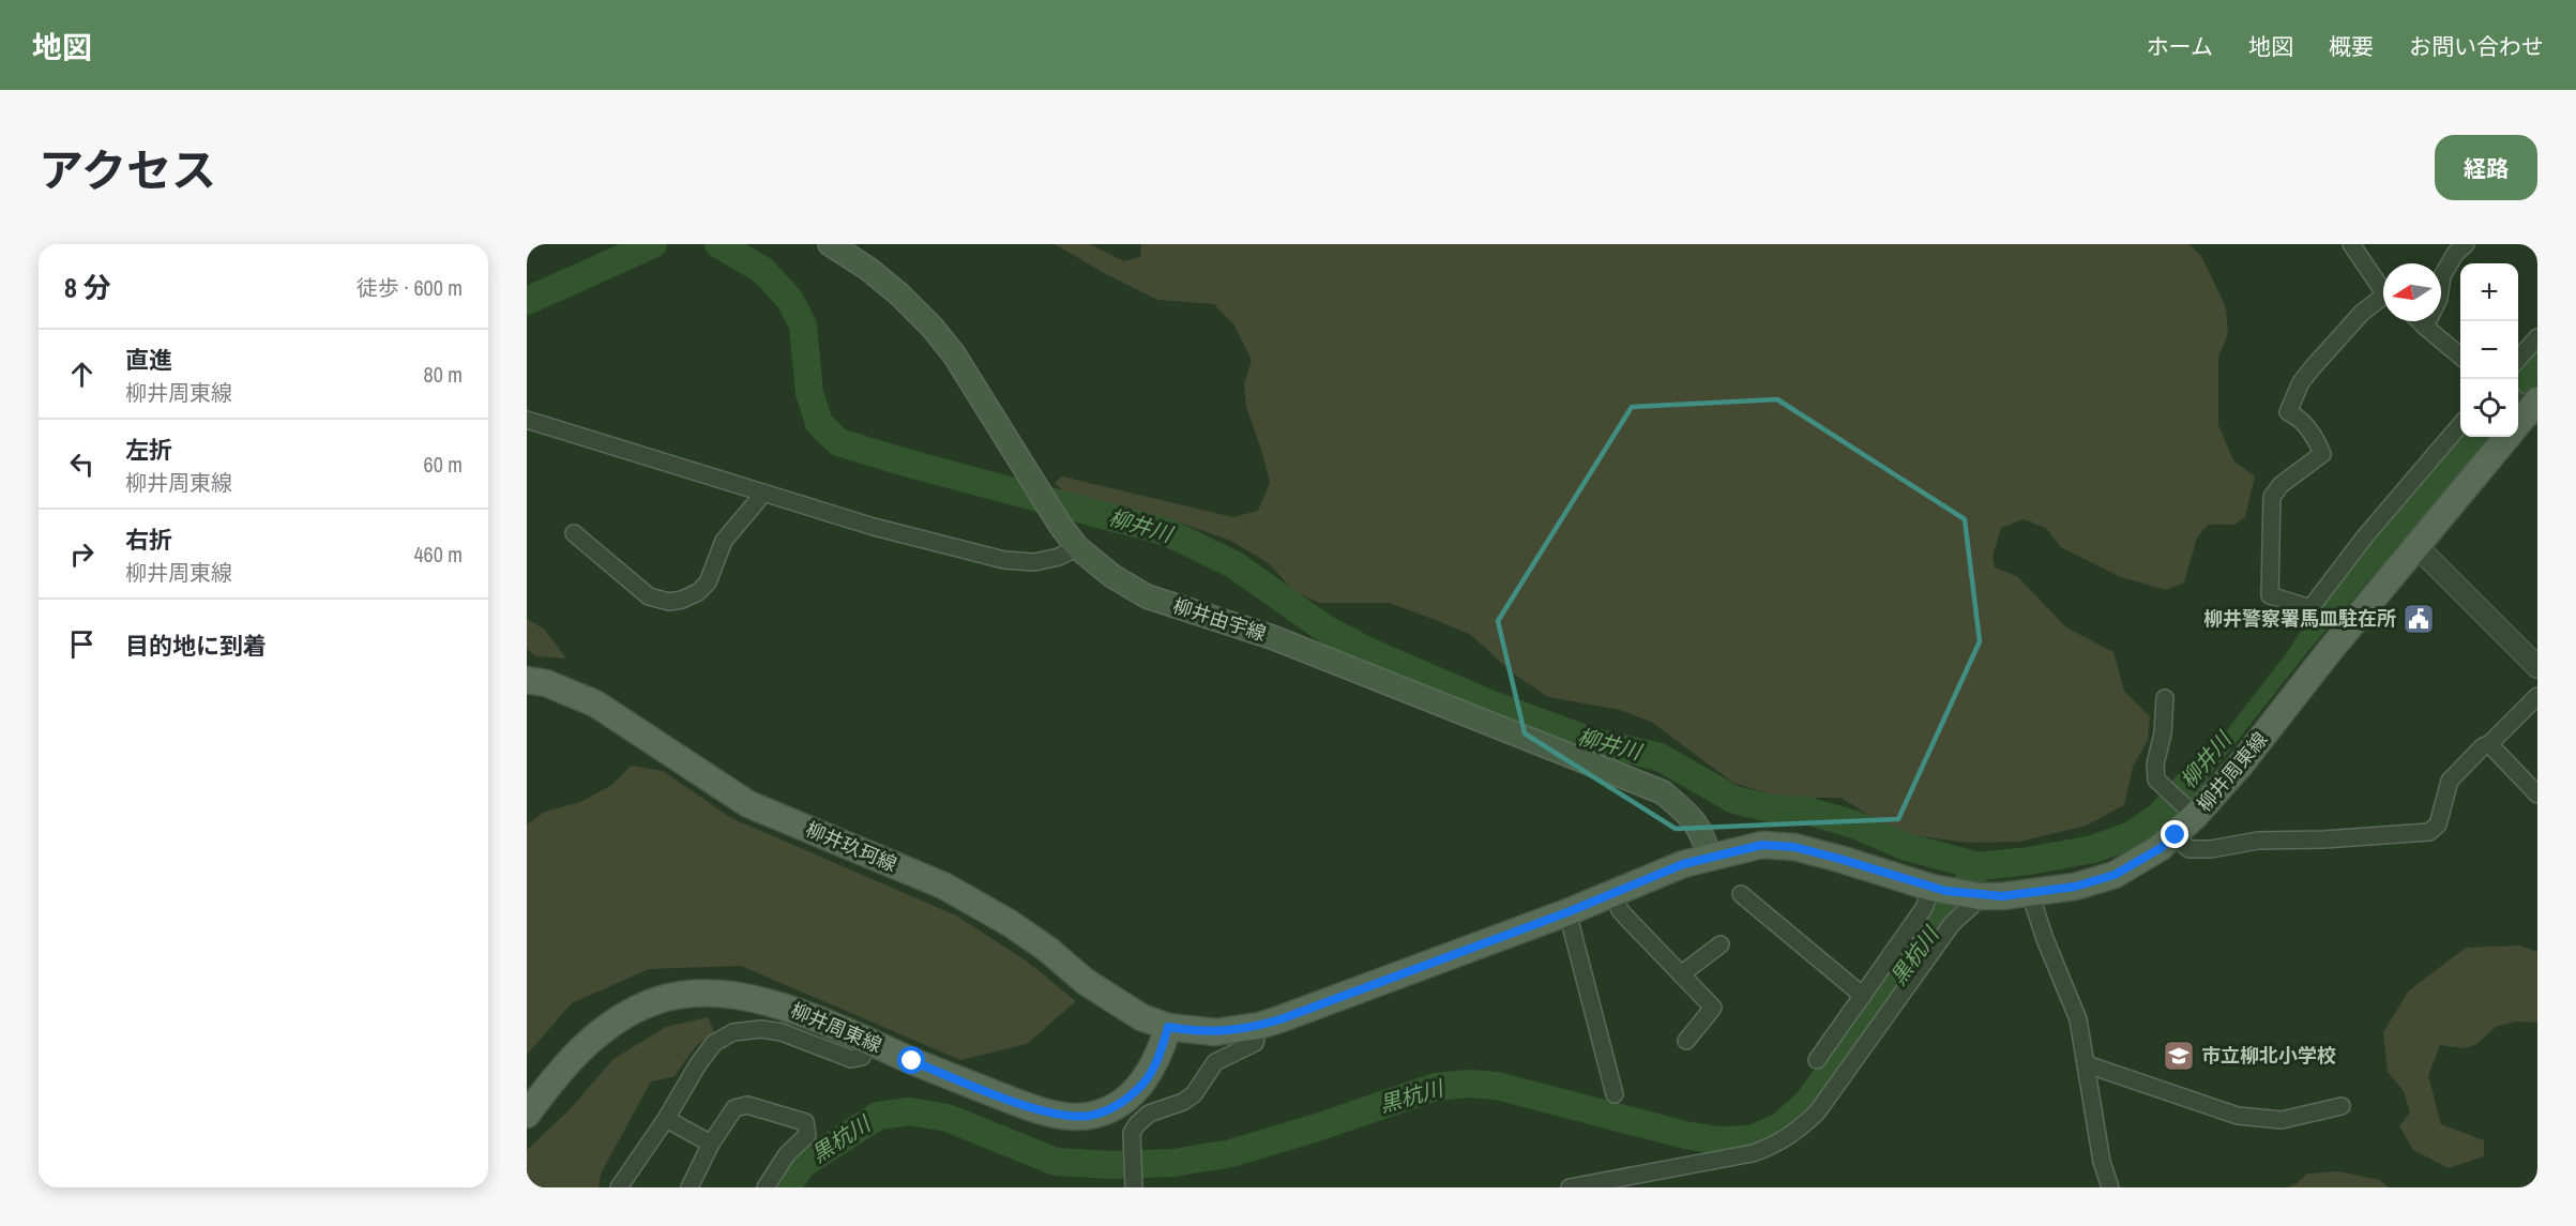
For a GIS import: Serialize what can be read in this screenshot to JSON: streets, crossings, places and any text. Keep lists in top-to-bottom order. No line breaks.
{"streets":{"main road":["柳井由宇線","柳井周東線","柳井玖珂線"]},"crossings":[["柳井由宇線","柳井周東線"],["柳井周東線","柳井玖珂線"]],"water":["柳井川","黒杭川"],"places":{"public building":["柳井警察署馬皿駐在所"],"school or university":["市立柳北小学校"]},"north":"left","page":{"header":"地図","nav":["ホーム","地図","概要","お問い合わせ"],"title":"アクセス","buttons":"経路","heading":["8 分","徒歩 · 600 m"],"map_buttons":["+","−"],"list":[["直進","柳井周東線","80 m"],["左折","柳井周東線","60 m"],["右折","柳井周東線","460 m"],"目的地に到着"]}}
